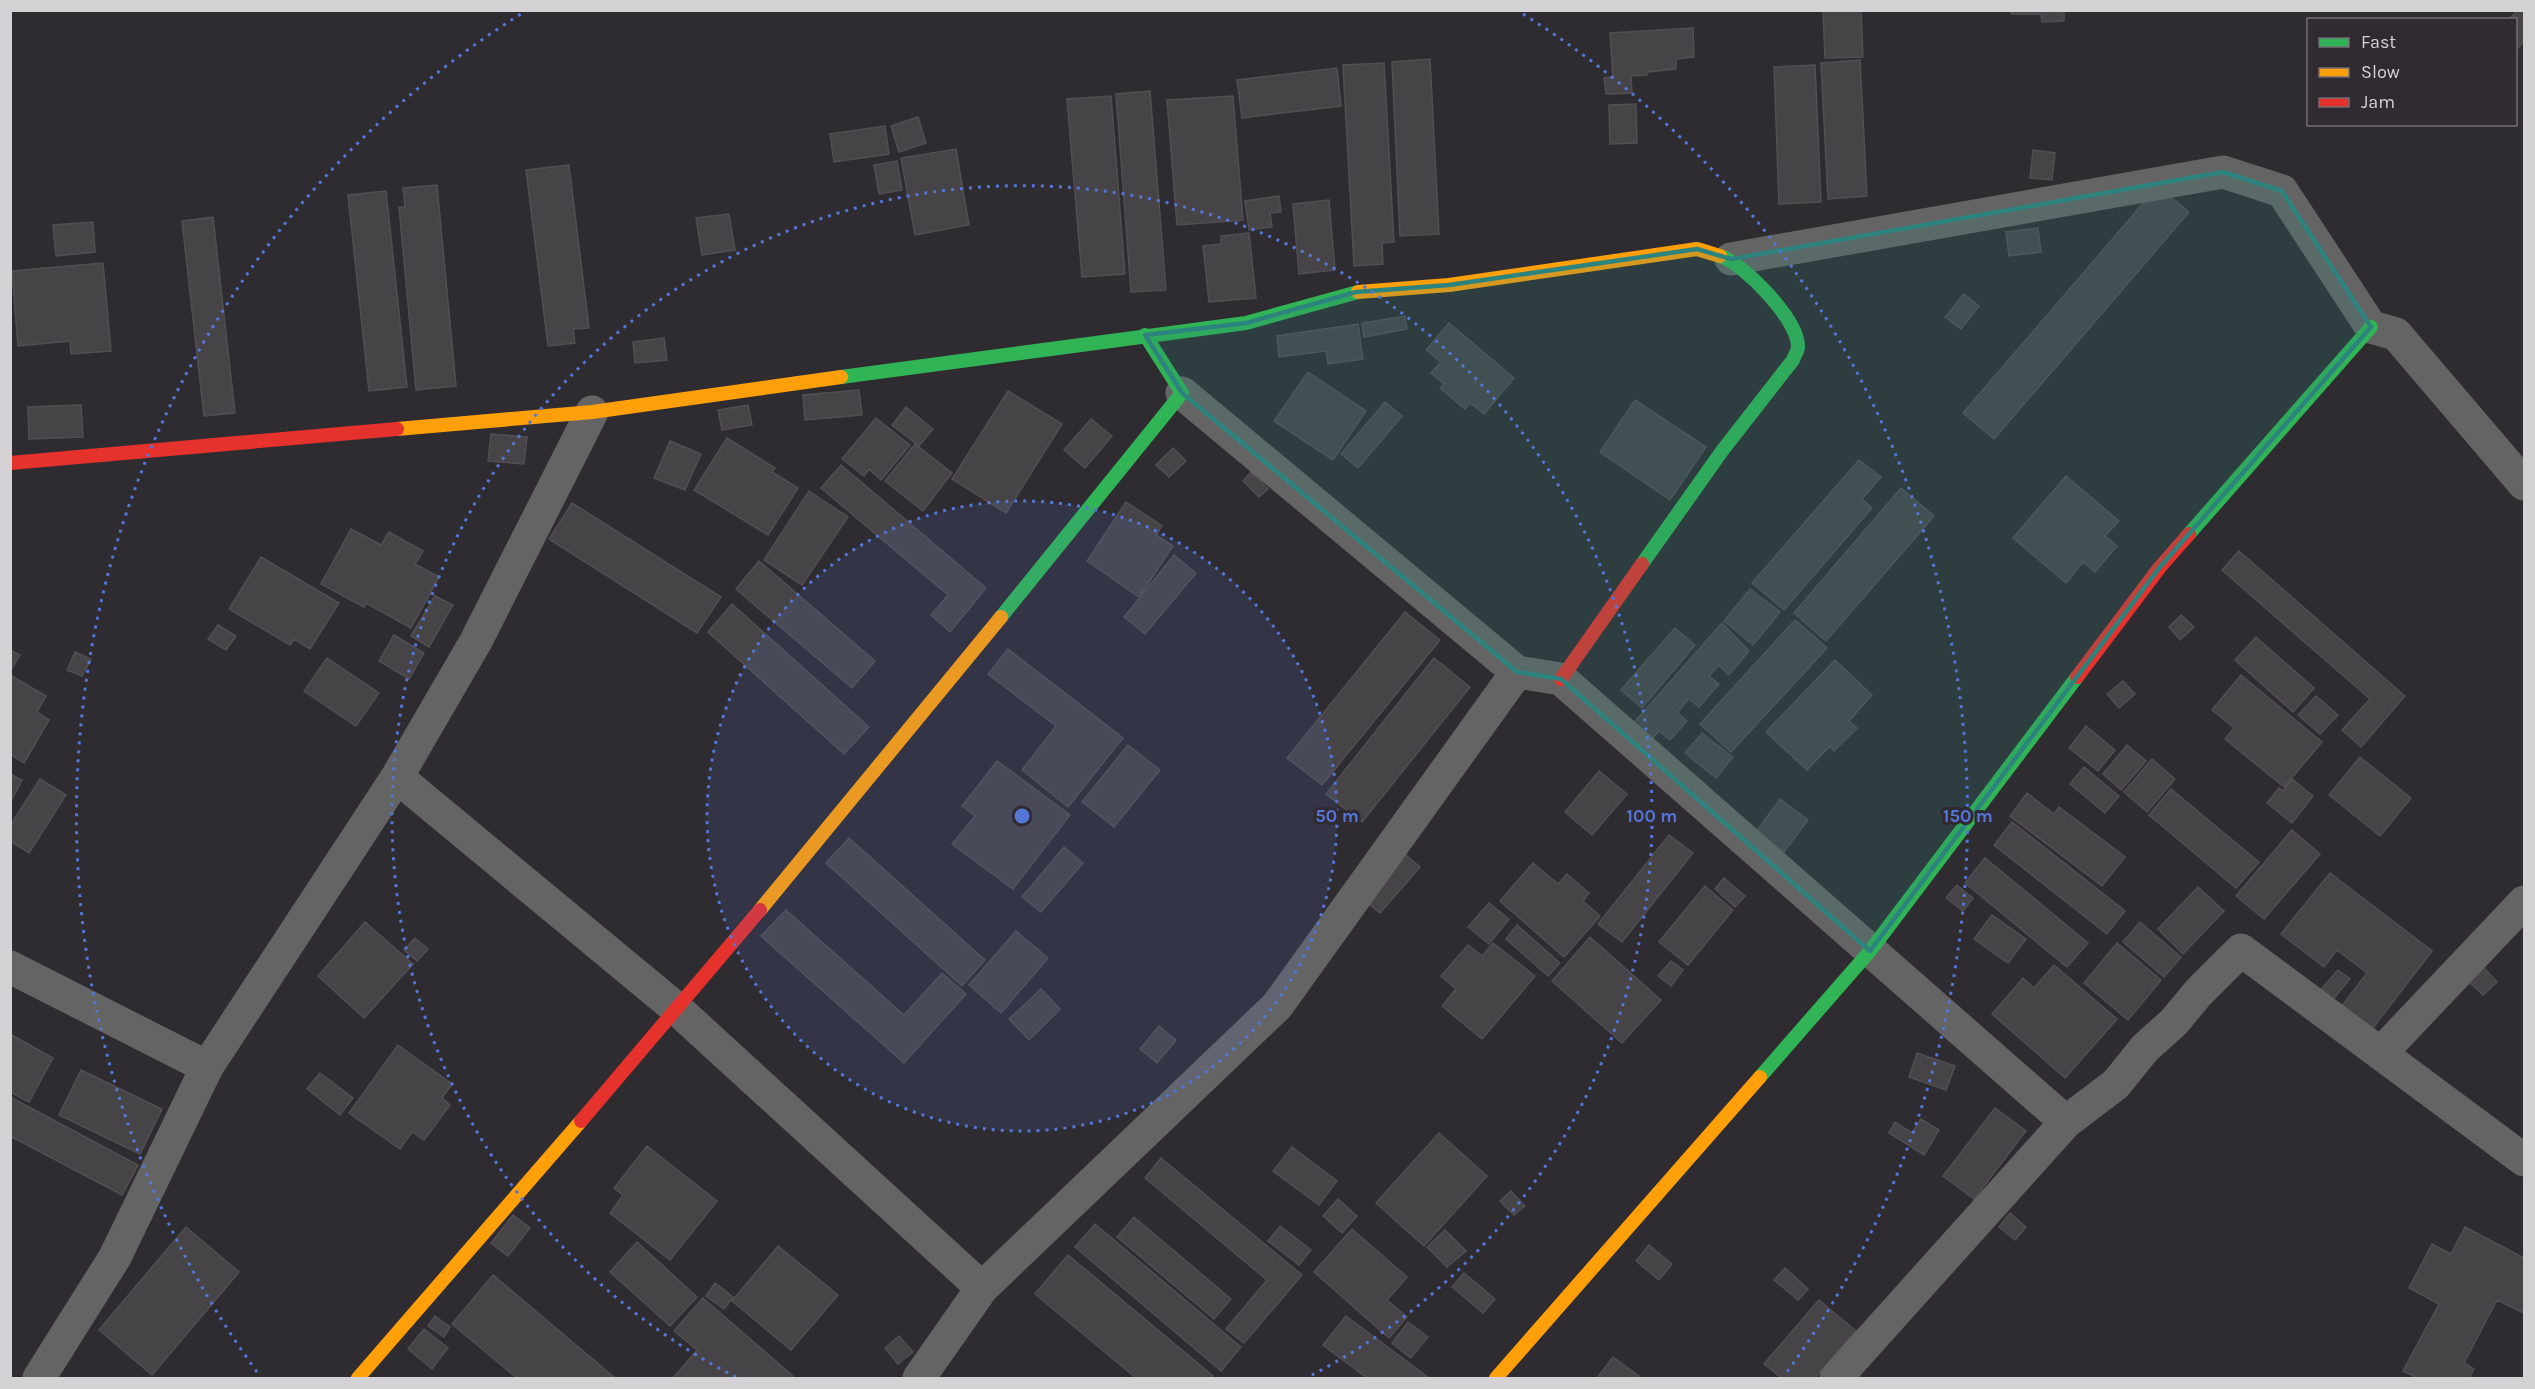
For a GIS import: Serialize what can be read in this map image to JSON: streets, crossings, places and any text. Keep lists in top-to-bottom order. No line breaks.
{"legend":["Fast","Slow","Jam"],"rings":["50 m","100 m","150 m"]}
